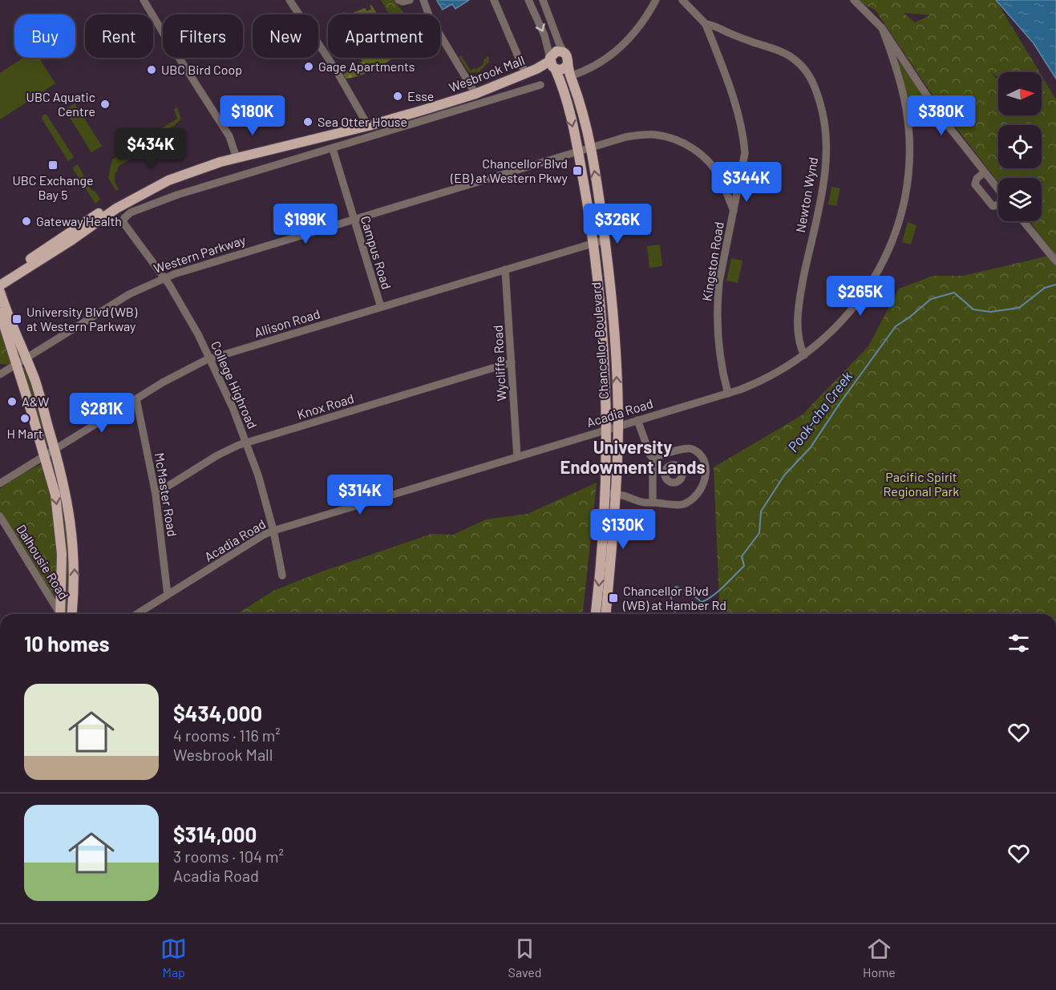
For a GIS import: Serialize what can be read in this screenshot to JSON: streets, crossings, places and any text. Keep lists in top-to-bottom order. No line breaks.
{"streets":{"main road":["Wesbrook Mall","Chancellor Boulevard"],"street":["Newton Wynd","Campus Road","Western Parkway","Kingston Road","Allison Road","Wycliffe Road","College Highroad","Knox Road","Acadia Road","McMaster Road","Dalhousie Road"]},"crossings":[["Wesbrook Mall","Chancellor Boulevard"],["Newton Wynd","Kingston Road"],["Newton Wynd","Acadia Road"],["Campus Road","Western Parkway"],["Campus Road","Allison Road"],["Campus Road","College Highroad"],["Western Parkway","Kingston Road"],["Western Parkway","Chancellor Boulevard"],["Western Parkway","College Highroad"],["Kingston Road","Acadia Road"],["Allison Road","Chancellor Boulevard"],["Allison Road","Wycliffe Road"],["Allison Road","College Highroad"],["Allison Road","McMaster Road"],["Chancellor Boulevard","Acadia Road"],["Wycliffe Road","Knox Road"],["Wycliffe Road","Acadia Road"],["College Highroad","Knox Road"],["College Highroad","Acadia Road"],["Knox Road","McMaster Road"],["Acadia Road","McMaster Road"]],"districts":["University Endowment Lands"],"water":["Pook-cha Creek"],"parks":["Pacific Spirit Regional Park"],"places":{"other":["Gage Apartments","UBC Bird Coop","Esse","UBC Aquatic Centre","Sea Otter House","Gateway Health","A&W","H Mart"],"transit":["UBC Exchange Bay 5","Chancellor Blvd (EB) at Western Pkwy","University Blvd (WB) at Western Parkway","Chancellor Blvd (WB) at Hamber Rd"]},"north":"right","page":{"chip":["Buy","Rent","Filters","New","Apartment"],"price":["$180K","$380K","$434K","$344K","$199K","$326K","$265K","$281K","$314K","$130K"],"heading":"10 homes","list":[{"name":"$434,000","note":"4 rooms · 116 m² · Wesbrook Mall"},{"name":"$314,000","note":"3 rooms · 104 m² · Acadia Road"}],"tabs":["Map","Saved","Home"]}}
